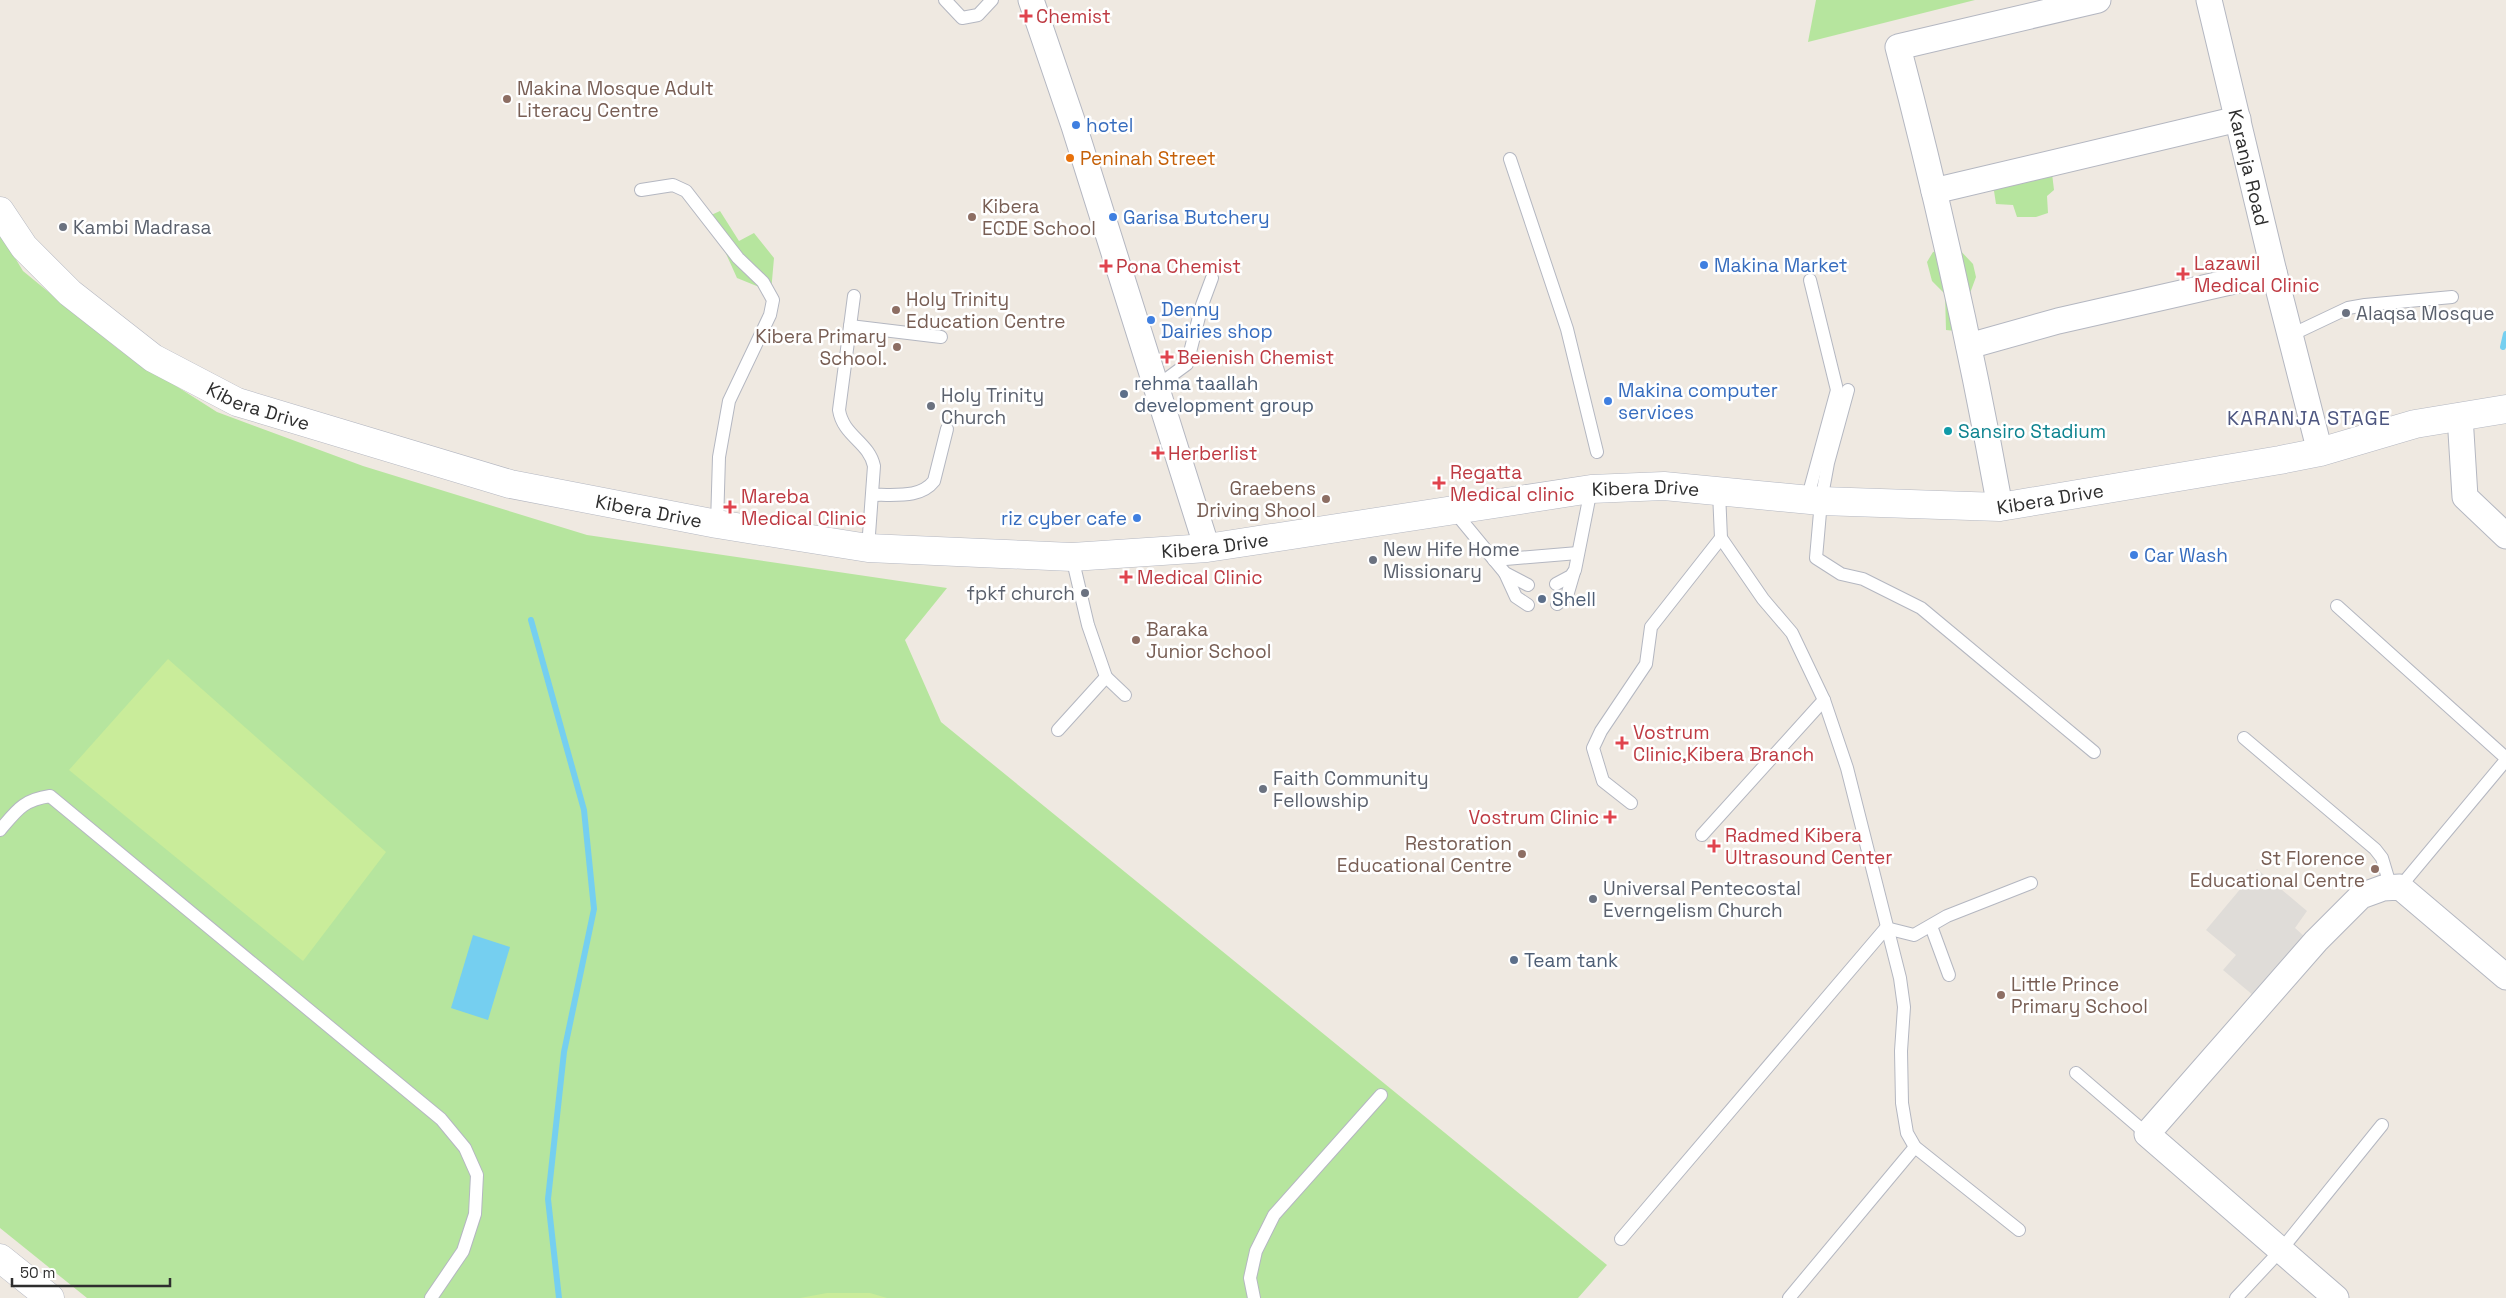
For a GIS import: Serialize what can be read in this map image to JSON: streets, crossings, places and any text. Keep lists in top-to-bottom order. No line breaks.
{"streets":{"street":["Karanja Road","Kibera Drive"]},"crossings":[["Karanja Road","Kibera Drive"]],"districts":["KARANJA STAGE"],"places":{"health":["Chemist","Pona Chemist","Lazawil Medical Clinic","Beienish Chemist","Herberlist","Regatta Medical clinic","Mareba Medical Clinic","Medical Clinic","Vostrum Clinic,Kibera Branch","Vostrum Clinic","Radmed Kibera Ultrasound Center"],"other":["Makina Mosque Adult Literacy Centre","hotel","Peninah Street","Kibera ECDE School","Garisa Butchery","Kambi Madrasa","Makina Market","Holy Trinity Education Centre","Alaqsa Mosque","Denny Dairies shop","Kibera Primary School.","rehma taallah development group","Makina computer services","Holy Trinity Church","Sansiro Stadium","Graebens Driving Shool","riz cyber cafe","Car Wash","New Hife Home Missionary","fpkf church","Shell","Baraka Junior School","Faith Community Fellowship","Restoration Educational Centre","St Florence Educational Centre","Universal Pentecostal Everngelism Church","Team tank","Little Prince Primary School"]},"scale_bar":"50 m"}
